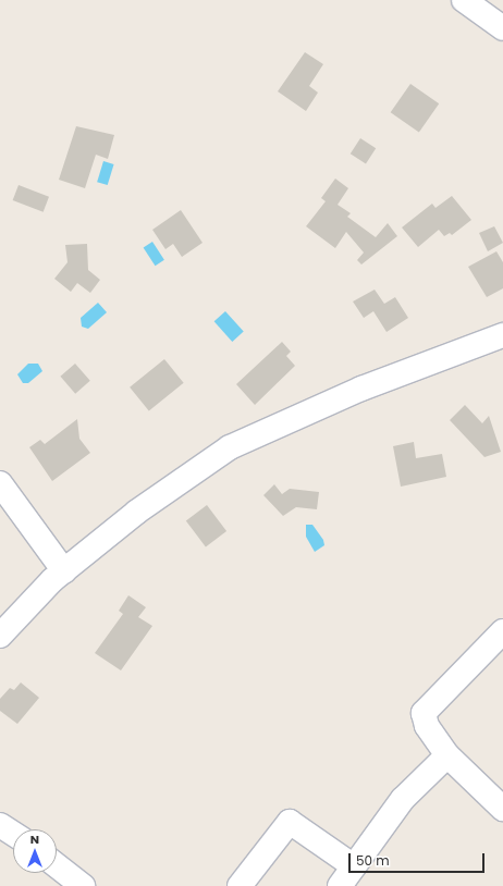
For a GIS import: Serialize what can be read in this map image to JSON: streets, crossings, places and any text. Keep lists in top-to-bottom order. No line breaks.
{"scale_bar":"50 m","north":"top"}
